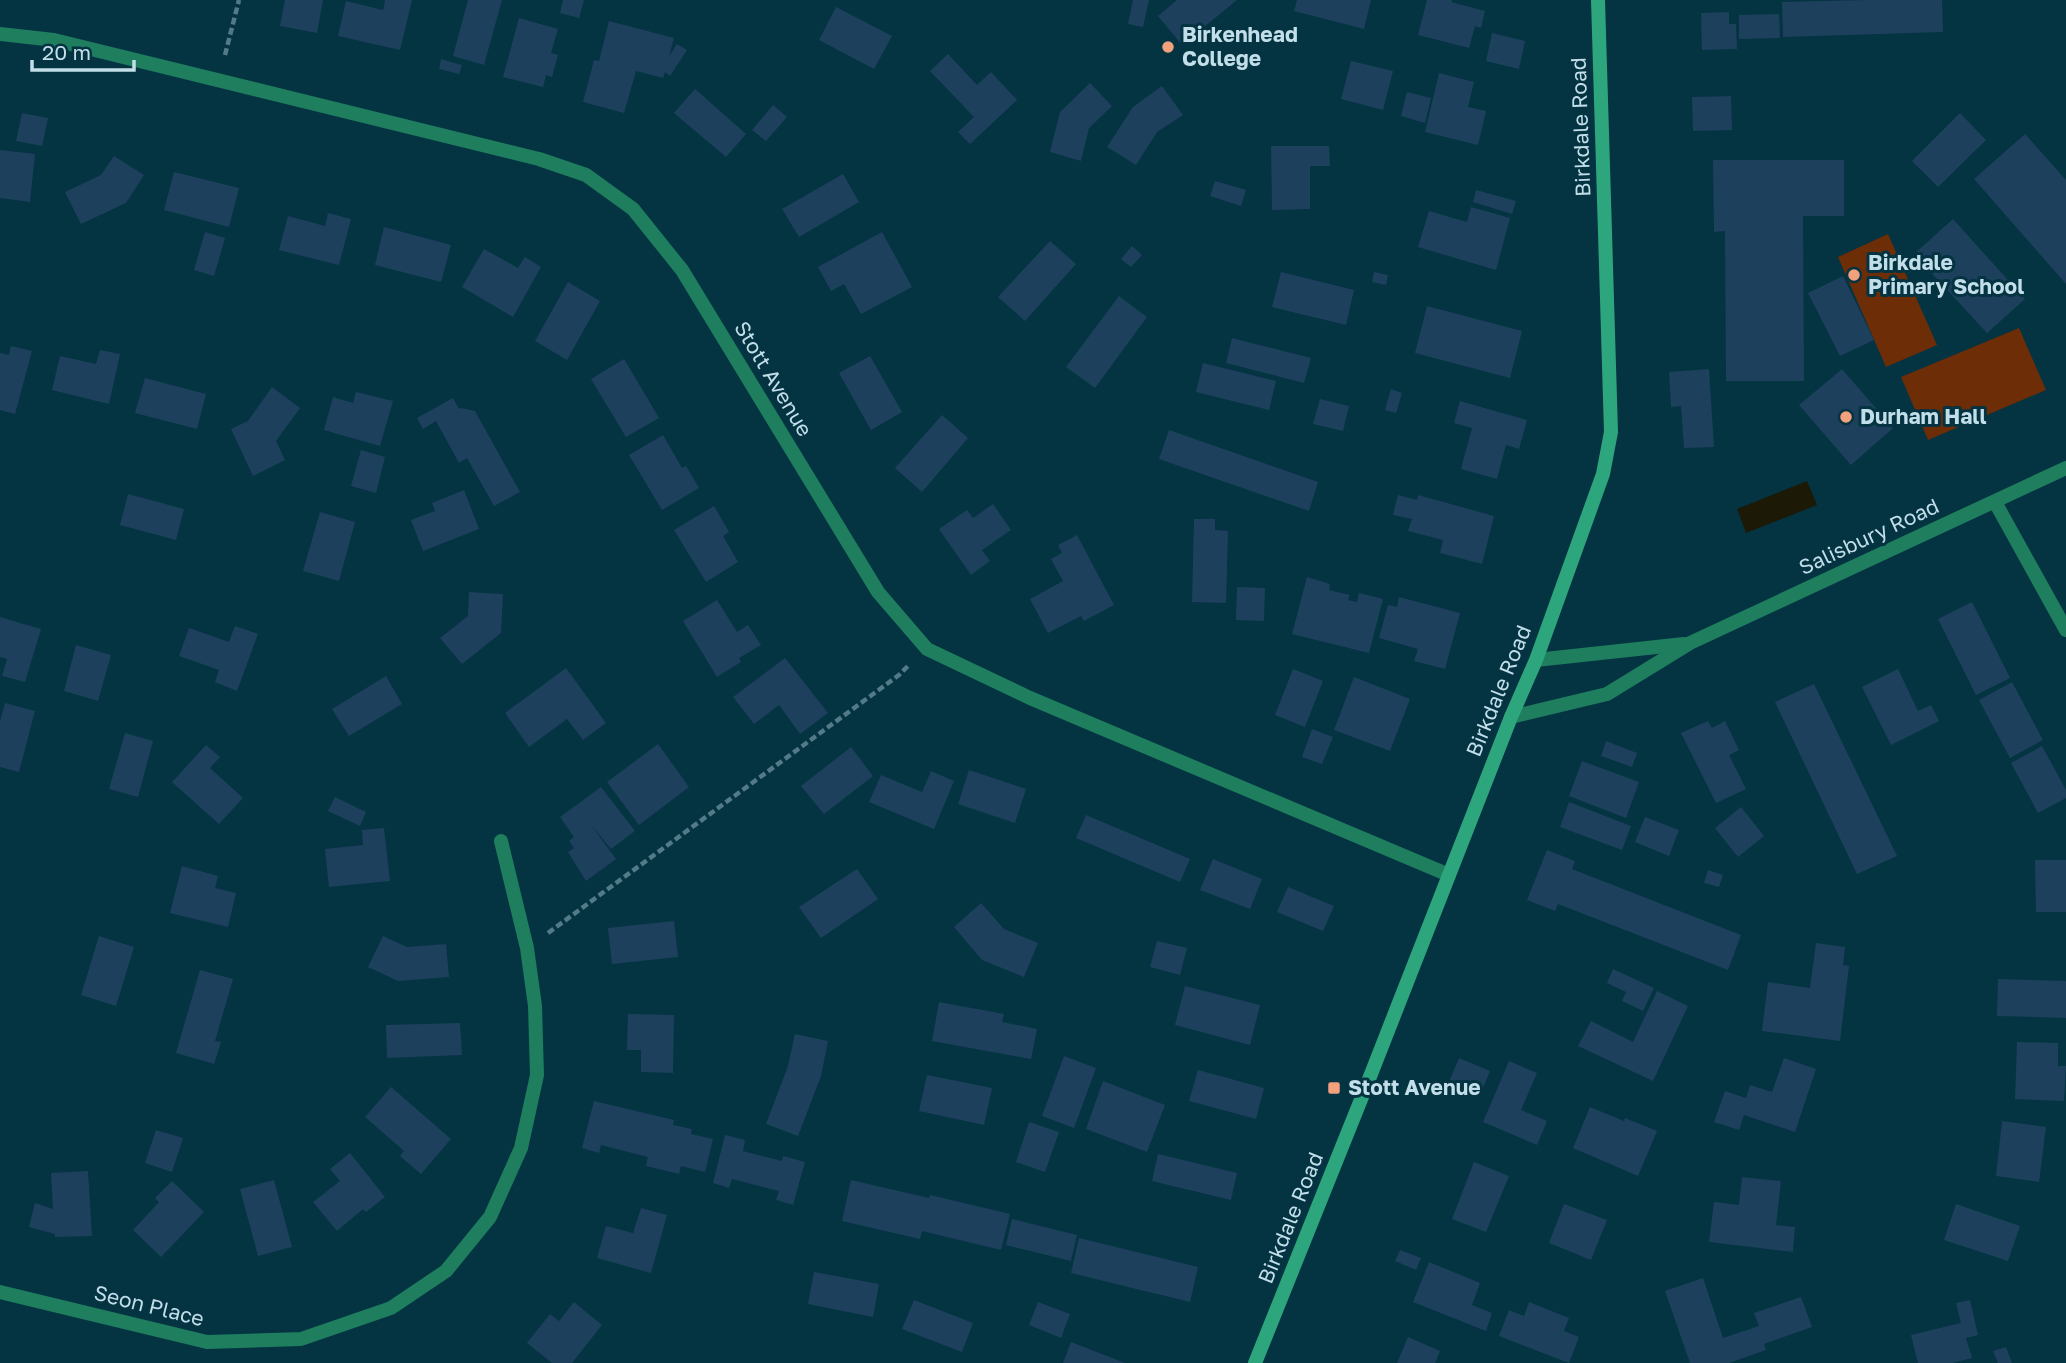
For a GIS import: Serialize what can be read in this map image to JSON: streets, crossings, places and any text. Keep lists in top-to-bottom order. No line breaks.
{"streets":{"main road":["Birkdale Road"],"street":["Stott Avenue","Salisbury Road","Seon Place"]},"crossings":[["Birkdale Road","Stott Avenue"],["Birkdale Road","Salisbury Road"]],"places":{"other":["Birkenhead College","Birkdale Primary School","Durham Hall"],"transit":["Stott Avenue"]},"scale_bar":"20 m"}
